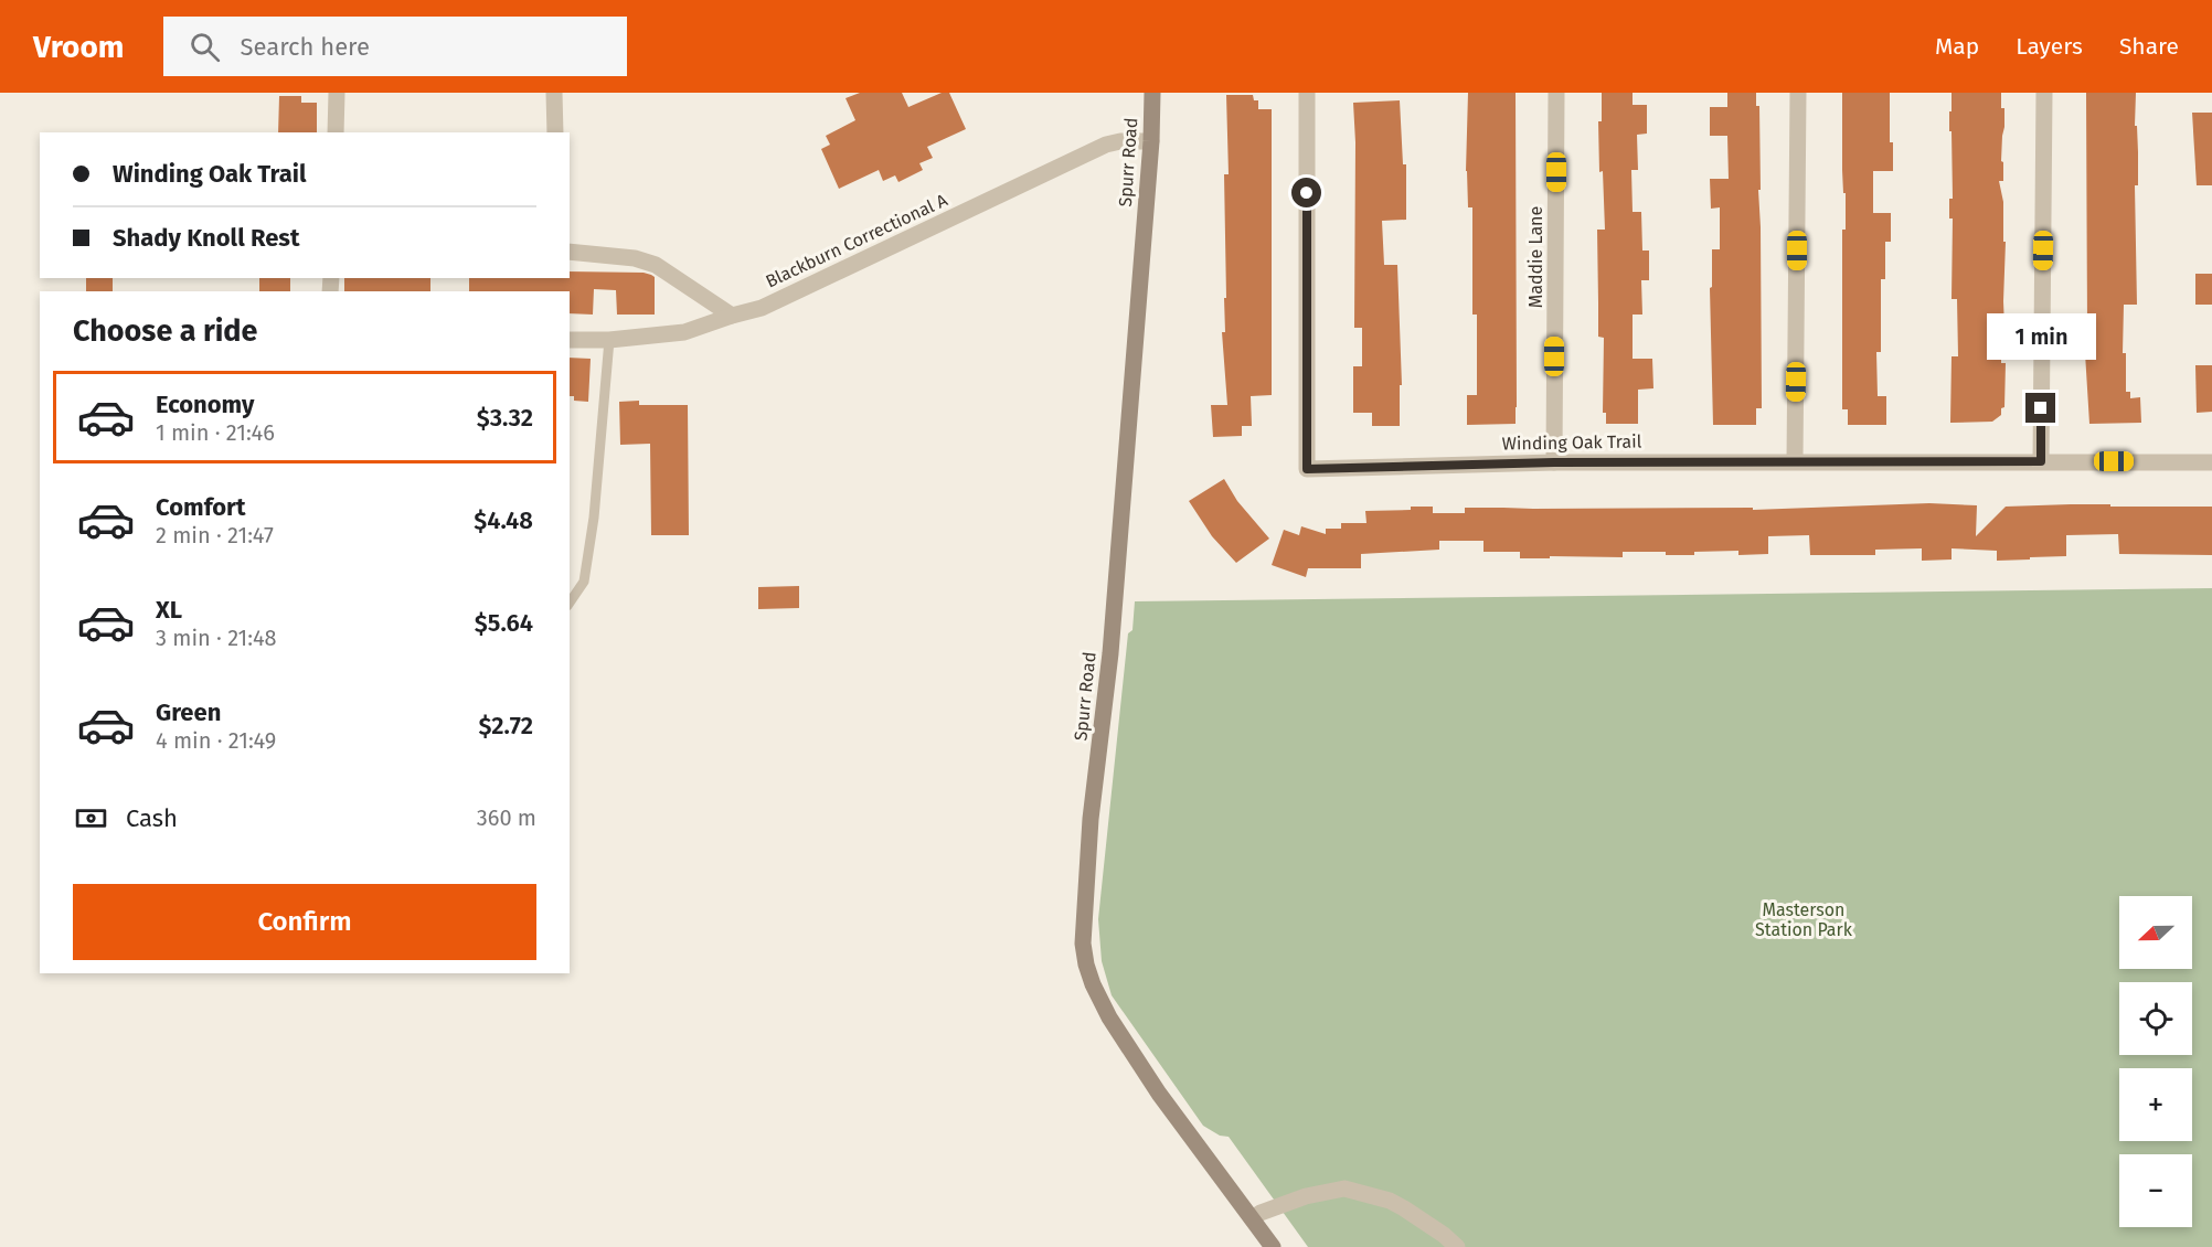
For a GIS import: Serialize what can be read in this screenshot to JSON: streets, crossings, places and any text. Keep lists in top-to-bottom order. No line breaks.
{"streets":{"street":["Spurr Road","Blackburn Correctional A","Maddie Lane","Winding Oak Trail"]},"crossings":[["Spurr Road","Blackburn Correctional A"],["Maddie Lane","Winding Oak Trail"]],"parks":["Masterson Station Park"],"north":"left","page":{"header":"Vroom","search":"Search here","nav":["Map","Layers","Share"],"banner":["Winding Oak Trail","Shady Knoll Rest"],"heading":"Choose a ride","bubble":"1 min","list":[{"name":"Economy","note":"1 min · 21:46","value":"$3.32"},{"name":"Comfort","note":"2 min · 21:47","value":"$4.48"},{"name":"XL","note":"3 min · 21:48","value":"$5.64"},{"name":"Green","note":"4 min · 21:49","value":"$2.72"}],"pay":["Cash","360 m"],"buttons":"Confirm","map_buttons":["+","−"]}}
